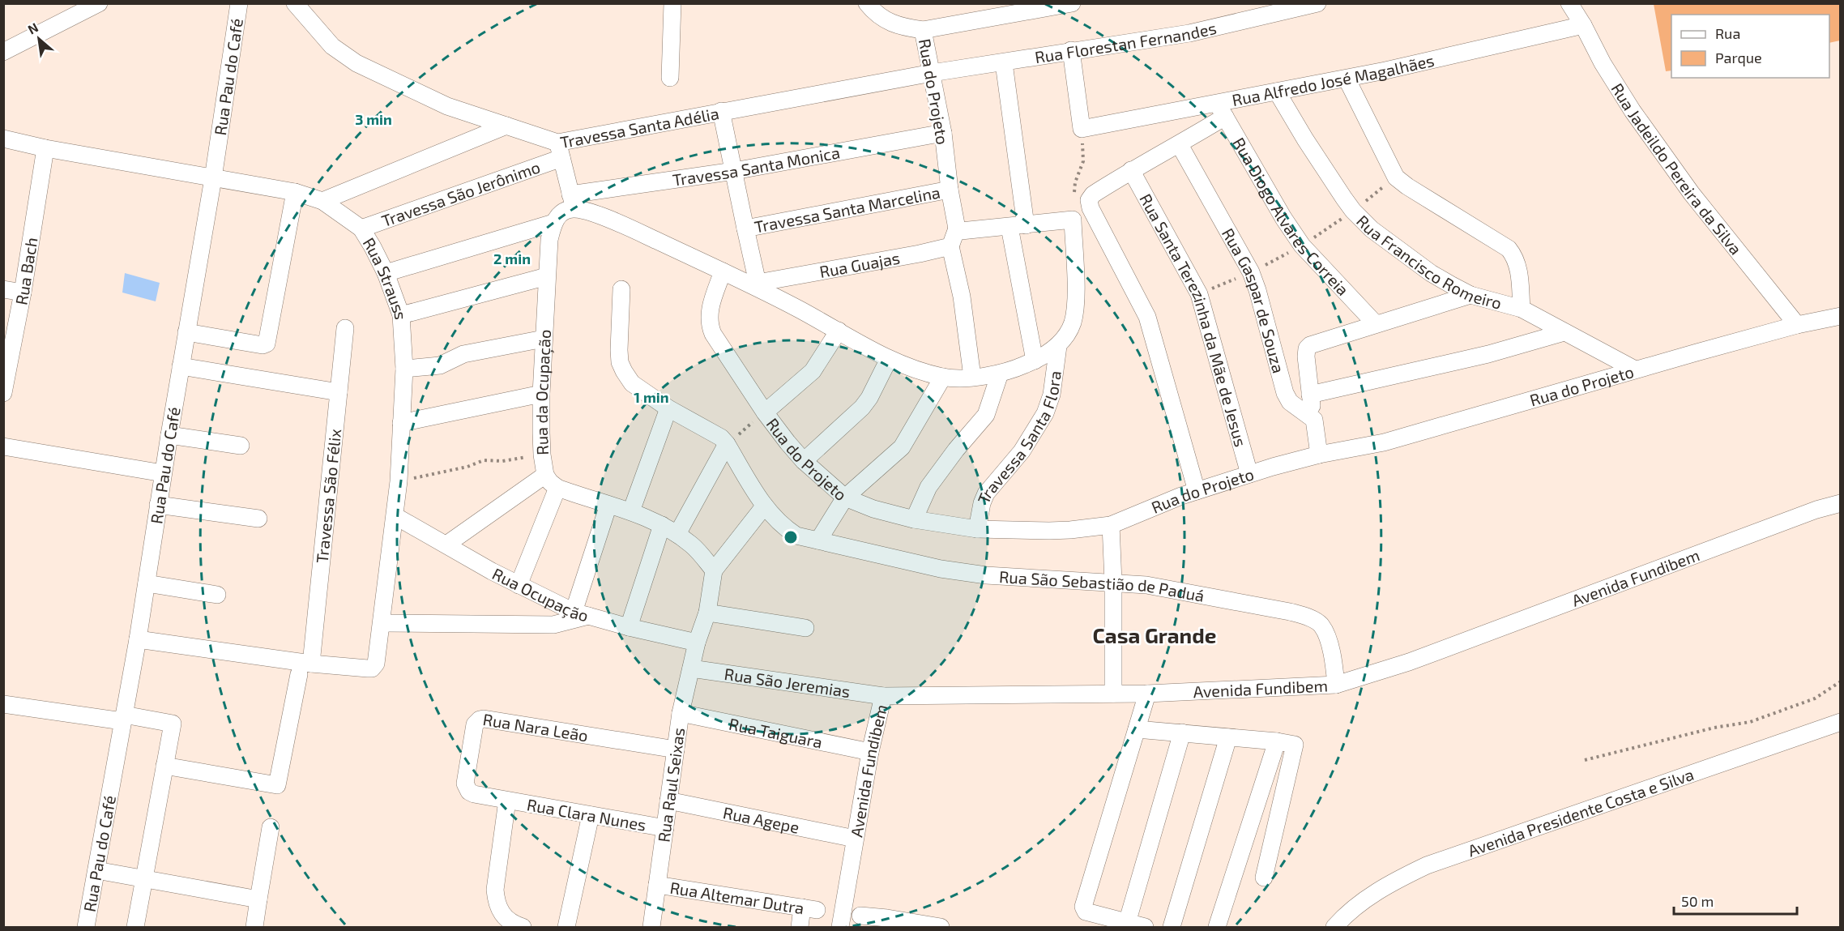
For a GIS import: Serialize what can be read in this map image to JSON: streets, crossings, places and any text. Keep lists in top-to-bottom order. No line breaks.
{"streets":{"street":["Rua Florestan Fernandes","Rua Pau do Café","Rua Alfredo José Magalhães","Rua do Projeto","Travessa Santa Adélia","Travessa Santa Monica","Rua Jadeildo Pereira da Silva","Travessa São Jerônimo","Travessa Santa Marcelina","Rua Diogo Alvares Correia","Rua Francisco Romeiro","Rua Guajas","Rua Bach","Rua Strauss","Rua Gaspar de Souza","Rua Santa Terezinha da Mãe de Jesus","Rua da Ocupação","Travessa Santa Flora","Travessa São Félix","Avenida Fundibem","Rua São Sebastião de Paduá","Rua Ocupação","Rua São Jeremias","Rua Nara Leão","Rua Taiguara","Rua Raul Seixas","Avenida Presidente Costa e Silva","Rua Clara Nunes","Rua Agepe","Rua Altemar Dutra"]},"crossings":[["Rua Florestan Fernandes","Rua do Projeto"],["Rua Florestan Fernandes","Travessa Santa Adélia"],["Rua Pau do Café","Rua Strauss"],["Rua Alfredo José Magalhães","Rua Jadeildo Pereira da Silva"],["Rua Alfredo José Magalhães","Rua Diogo Alvares Correia"],["Rua Alfredo José Magalhães","Rua Francisco Romeiro"],["Rua do Projeto","Travessa Santa Adélia"],["Rua do Projeto","Travessa Santa Monica"],["Rua do Projeto","Rua Jadeildo Pereira da Silva"],["Rua do Projeto","Travessa Santa Marcelina"],["Rua do Projeto","Rua Francisco Romeiro"],["Rua do Projeto","Rua Santa Terezinha da Mãe de Jesus"],["Rua do Projeto","Travessa Santa Flora"],["Travessa Santa Adélia","Travessa São Jerônimo"],["Travessa São Jerônimo","Rua Strauss"],["Rua Bach","Rua Strauss"],["Rua Strauss","Travessa São Félix"],["Rua Strauss","Rua Ocupação"],["Avenida Fundibem","Rua São Sebastião de Paduá"],["Avenida Fundibem","Rua São Jeremias"],["Avenida Fundibem","Rua Taiguara"],["Avenida Fundibem","Rua Agepe"],["Rua Ocupação","Rua Raul Seixas"],["Rua São Jeremias","Rua Raul Seixas"],["Rua Nara Leão","Rua Raul Seixas"],["Rua Nara Leão","Rua Clara Nunes"],["Rua Taiguara","Rua Raul Seixas"],["Rua Raul Seixas","Rua Clara Nunes"],["Rua Raul Seixas","Rua Agepe"],["Rua Raul Seixas","Rua Altemar Dutra"]],"districts":["Casa Grande"],"legend":["Rua","Parque"],"scale_bar":"50 m","north":"top left","rings":["3 min","2 min","1 min"]}
